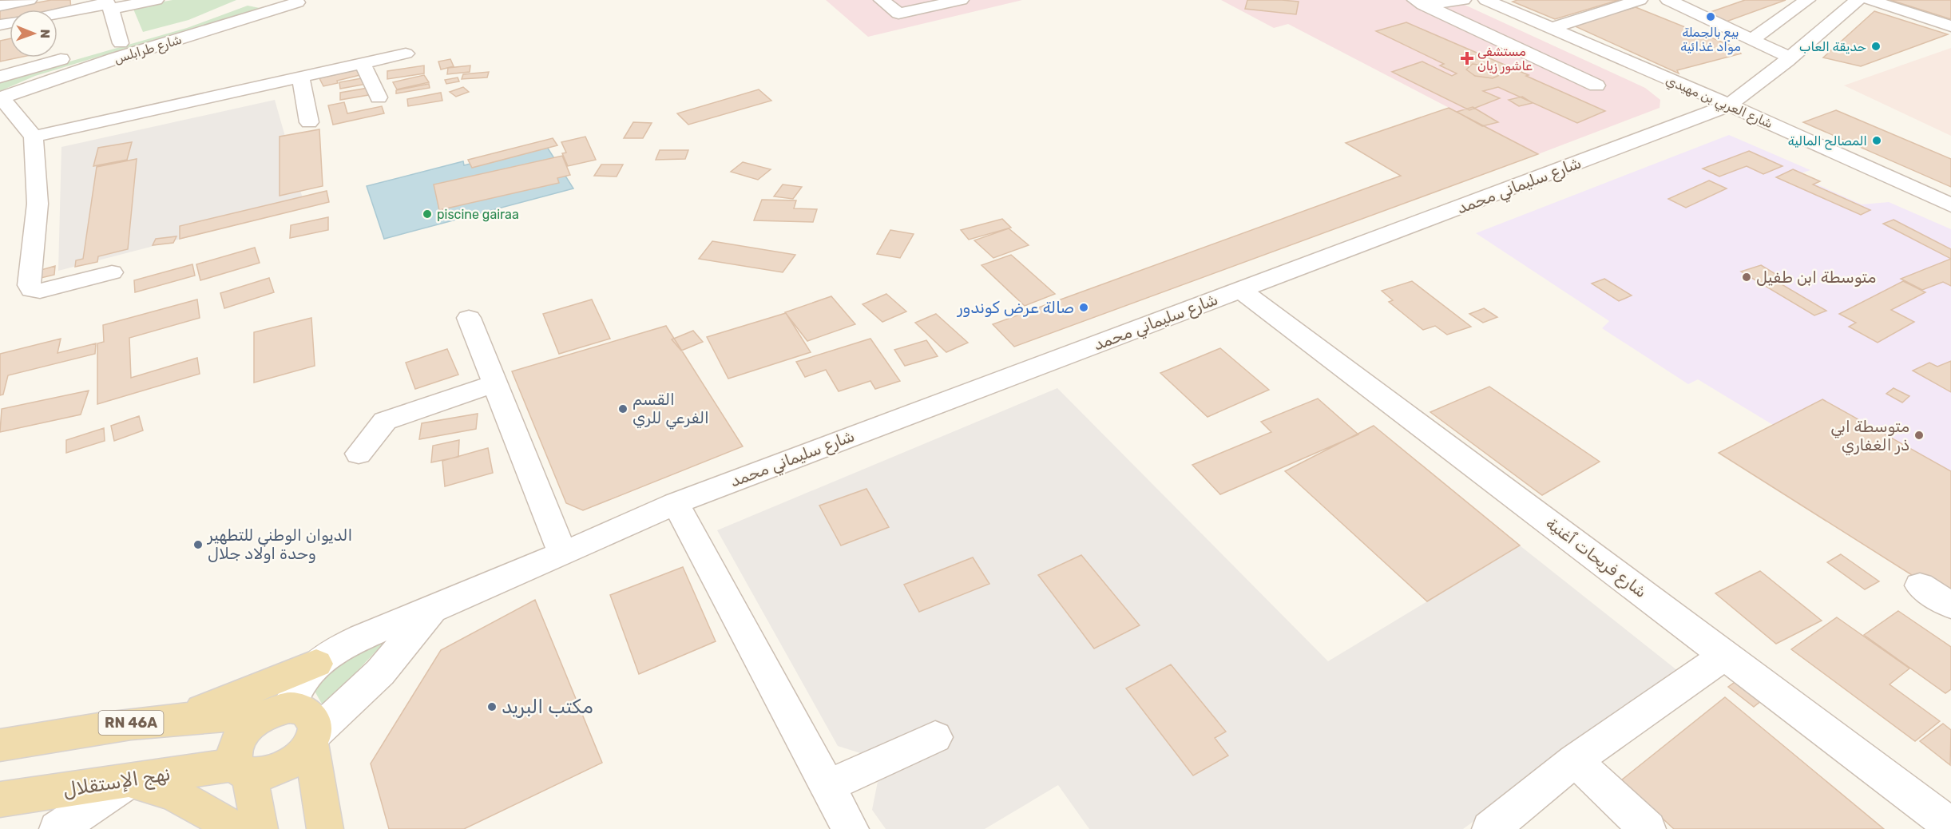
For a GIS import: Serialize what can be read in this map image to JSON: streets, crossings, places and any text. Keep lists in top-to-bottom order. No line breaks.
{"streets":{"main road":["RN 46A","نهج الإستقلال"],"street":["شارع طرابلس","شارع العربي بن مهيدي","شارع سليماني محمد","شارع فريحات ٱغنية"]},"crossings":[["شارع العربي بن مهيدي","شارع سليماني محمد"],["شارع سليماني محمد","شارع فريحات ٱغنية"],["شارع سليماني محمد","RN 46A"],["شارع سليماني محمد","نهج الإستقلال"],["RN 46A","نهج الإستقلال"]],"places":{"other":["بيع بالجملة مواد غذائية","حديقة العاب","المصالح المالية","piscine gairaa","متوسطة ابن طفيل","صالة عرض كوندور","القسم الفرعي للري","متوسطة ابي ذر الغفاري","الديوان الوطني للتطهير وحدة اولاد جلال","مكتب البريد"],"health":["مستشفى عاشور زيان"]},"north":"right"}
